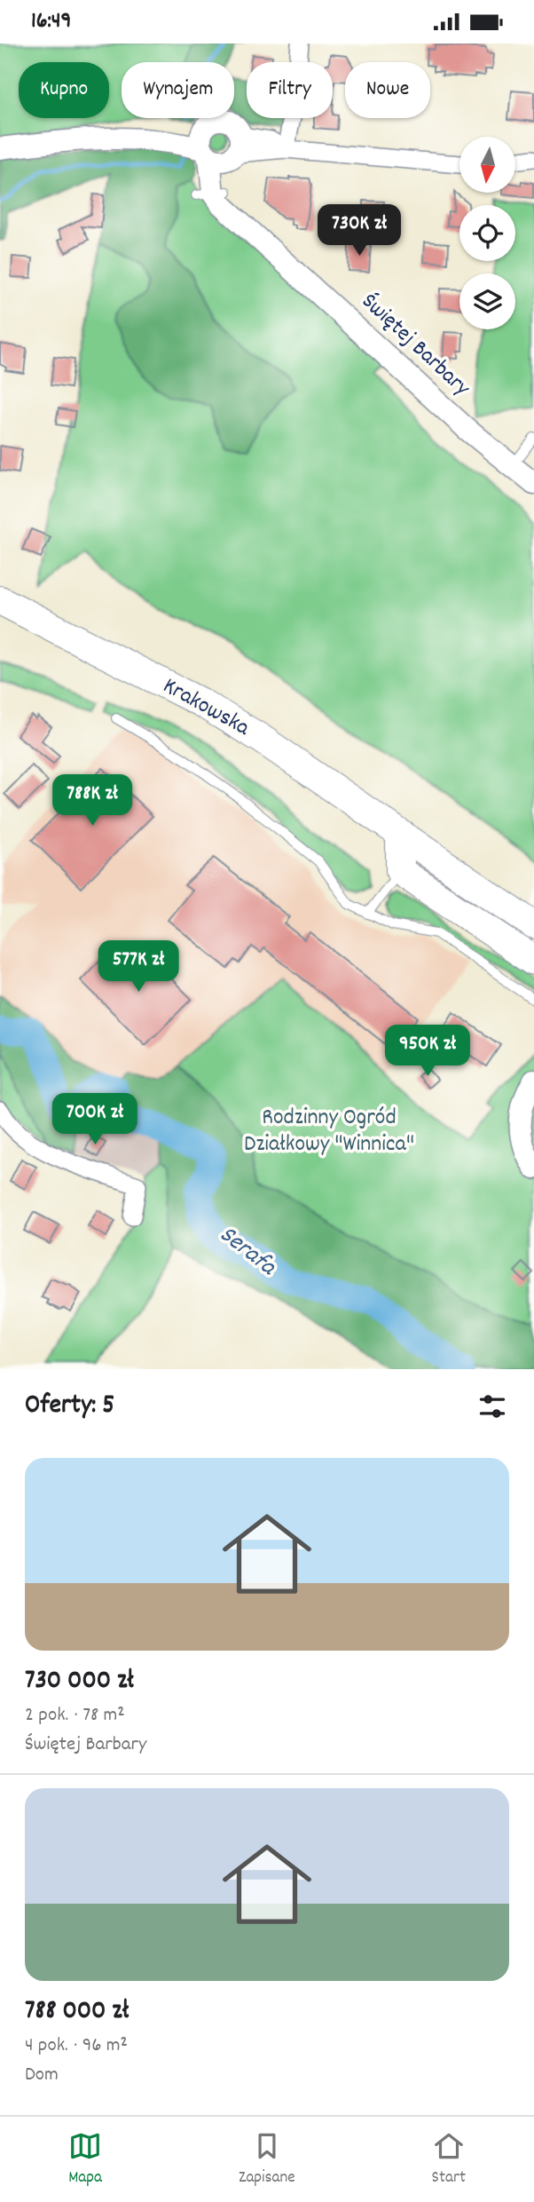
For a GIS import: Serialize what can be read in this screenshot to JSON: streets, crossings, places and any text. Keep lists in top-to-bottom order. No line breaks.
{"streets":{"main road":["Krakowska"],"street":["Świętej Barbary"]},"water":["Serafa"],"parks":["Rodzinny Ogród Działkowy \"Winnica\""],"north":"bottom","page":{"status":"16:49","chip":["Kupno","Wynajem","Filtry","Nowe"],"price":["730K zł","788K zł","577K zł","950K zł","700K zł"],"heading":"Oferty: 5","list":[{"name":"730 000 zł","note":"2 pok. · 78 m² · Świętej Barbary"},{"name":"788 000 zł","note":"4 pok. · 96 m² · Dom"}],"tabs":["Mapa","Zapisane","Start"]}}
